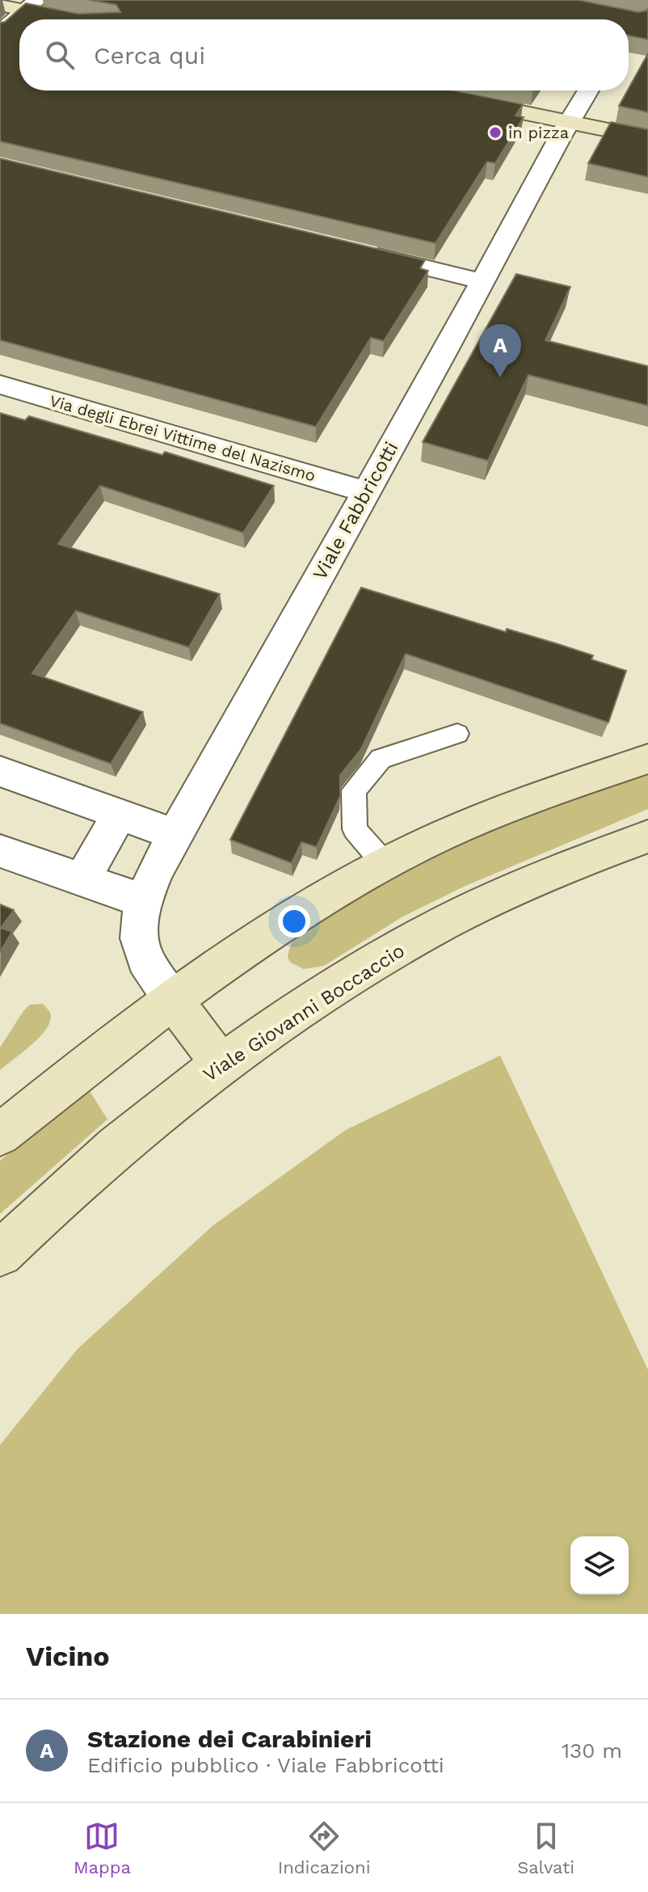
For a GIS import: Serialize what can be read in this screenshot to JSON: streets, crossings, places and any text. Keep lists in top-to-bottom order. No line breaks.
{"streets":{"main road":["Viale Giovanni Boccaccio"],"street":["Via degli Ebrei Vittime del Nazismo","Viale Fabbricotti"]},"crossings":[["Via degli Ebrei Vittime del Nazismo","Viale Fabbricotti"]],"places":["in pizza"],"page":{"search":"Cerca qui","pins":"A","heading":"Vicino","list":[{"mark":"A","name":"Stazione dei Carabinieri","note":"Edificio pubblico · Viale Fabbricotti","value":"130 m"}],"nav":["Mappa","Indicazioni","Salvati"]}}
